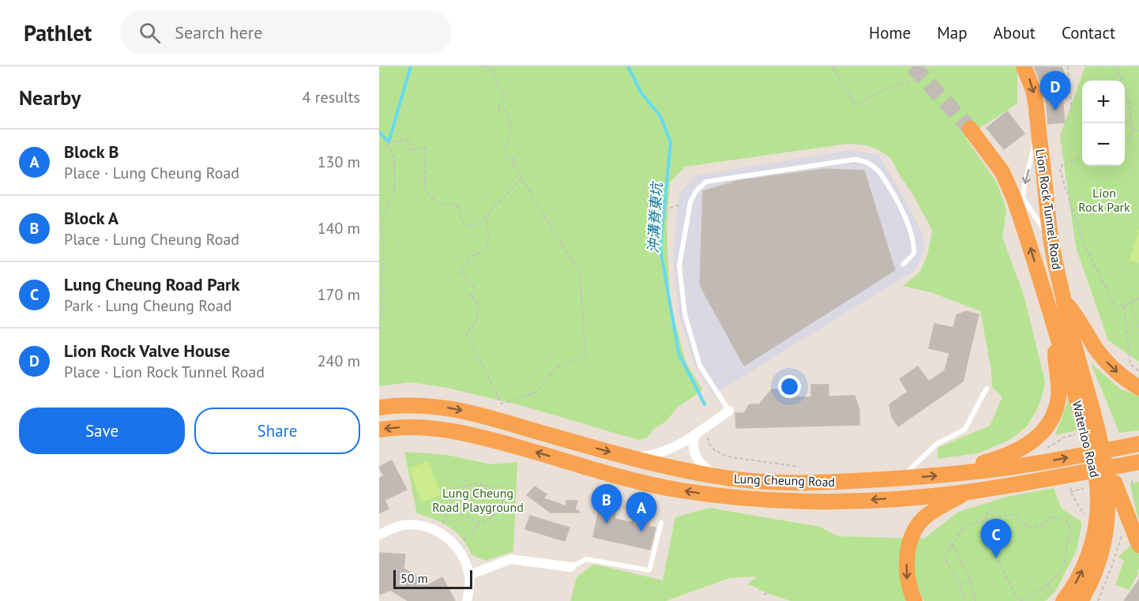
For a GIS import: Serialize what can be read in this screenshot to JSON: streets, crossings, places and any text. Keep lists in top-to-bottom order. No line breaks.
{"streets":{"highway":["Lion Rock Tunnel Road","Waterloo Road","Lung Cheung Road"]},"crossings":[["Lion Rock Tunnel Road","Waterloo Road"]],"water":["沖溝脊東坑"],"parks":["Lion Rock Park","Lung Cheung Road Playground"],"scale_bar":"50 m","page":{"header":"Pathlet","search":"Search here","nav":["Home","Map","About","Contact"],"heading":["Nearby","4 results"],"pins":["D","B","A","C"],"map_buttons":["+","−"],"list":[{"mark":"A","name":"Block B","note":"Place · Lung Cheung Road","value":"130 m"},{"mark":"B","name":"Block A","note":"Place · Lung Cheung Road","value":"140 m"},{"mark":"C","name":"Lung Cheung Road Park","note":"Park · Lung Cheung Road","value":"170 m"},{"mark":"D","name":"Lion Rock Valve House","note":"Place · Lion Rock Tunnel Road","value":"240 m"}],"buttons":["Save","Share"],"scale":"50 m"}}
